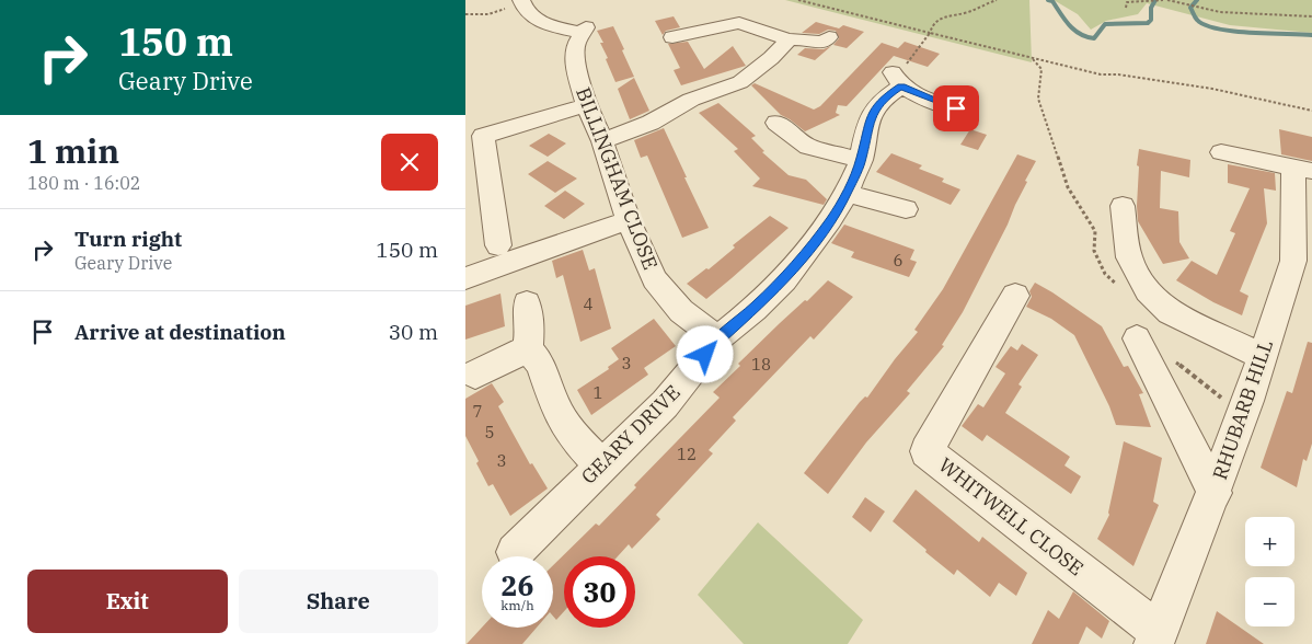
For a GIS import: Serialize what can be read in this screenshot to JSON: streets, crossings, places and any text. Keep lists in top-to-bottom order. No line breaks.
{"streets":{"street":["BILLINGHAM CLOSE","RHUBARB HILL","GEARY DRIVE","WHITWELL CLOSE"]},"crossings":[["BILLINGHAM CLOSE","GEARY DRIVE"],["RHUBARB HILL","WHITWELL CLOSE"]],"house_numbers":["6","4","3","18","1","7","5","12","3"],"page":{"turn":["150 m","Geary Drive"],"heading":["1 min","180 m · 16:02"],"list":[{"name":"Turn right","note":"Geary Drive","value":"150 m"},{"name":"Arrive at destination","value":"30 m"}],"map_buttons":["+","−"],"speed":"26 km/h","limit":"30","buttons":["Exit","Share"]}}
